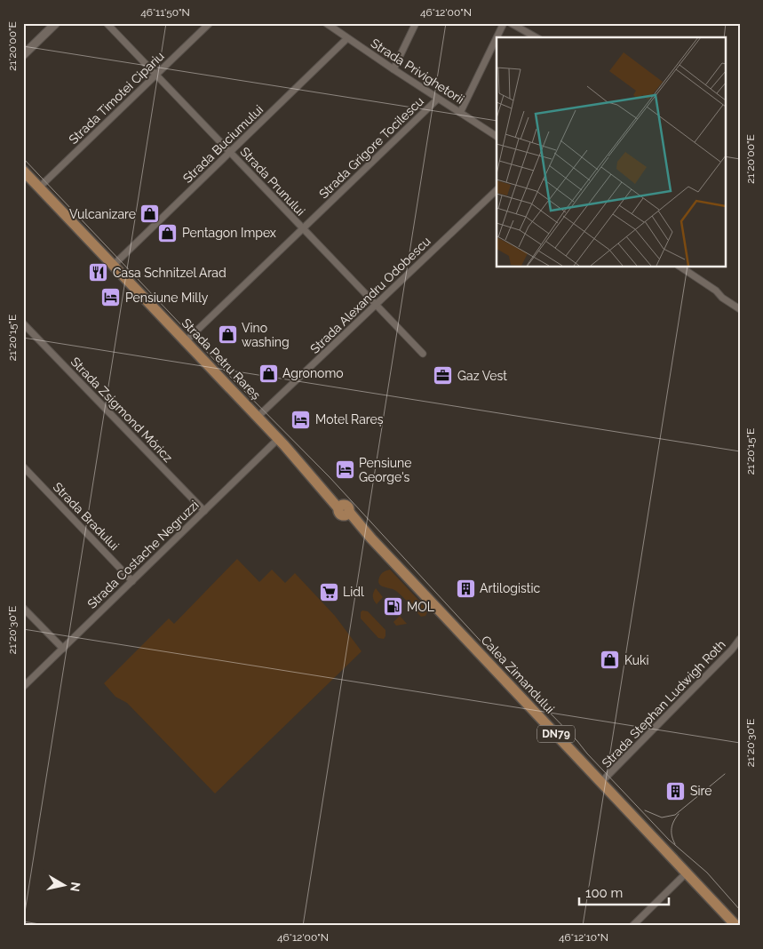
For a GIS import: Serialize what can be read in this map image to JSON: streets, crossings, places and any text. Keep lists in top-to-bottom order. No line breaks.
{"streets":{"main road":["Strada Petru Rareș","Calea Zimandului","DN79"],"street":["Strada Privighetorii","Strada Timotei Cipariu","Strada Buciumului","Strada Grigore Tocilescu","Strada Prunului","Strada Alexandru Odobescu","Strada Zsigmond Móricz","Strada Bradului","Strada Costache Negruzzi","Strada Stephan Ludwigh Roth"]},"crossings":[["Strada Privighetorii","Strada Buciumului"],["Strada Privighetorii","Strada Grigore Tocilescu"],["Strada Timotei Cipariu","Strada Prunului"],["Strada Timotei Cipariu","Strada Petru Rareș"],["Strada Buciumului","Strada Prunului"],["Strada Buciumului","Strada Petru Rareș"],["Strada Grigore Tocilescu","Strada Prunului"],["Strada Grigore Tocilescu","Strada Petru Rareș"],["Strada Prunului","Strada Alexandru Odobescu"],["Strada Alexandru Odobescu","Strada Petru Rareș"],["Strada Petru Rareș","Strada Costache Negruzzi"],["Strada Petru Rareș","Calea Zimandului"],["Strada Zsigmond Móricz","Strada Costache Negruzzi"],["Strada Bradului","Strada Costache Negruzzi"],["Calea Zimandului","Strada Stephan Ludwigh Roth"]],"places":{"shop":["Vulcanizare","Pentagon Impex","Vino washing","Agronomo","Kuki"],"restaurant":["Casa Schnitzel Arad"],"hotel":["Pensiune Milly","Motel Rareș","Pensiune George's"],"office":["Gaz Vest"],"building":["Artilogistic","Sire"],"supermarket":["Lidl"],"fuel station":["MOL"]},"scale_bar":"100 m","north":"right","coordinates":["46°11'50\"N","46°12'00\"N","21°20'00\"E","21°20'15\"E","21°20'30\"E","46°12'10\"N"]}
